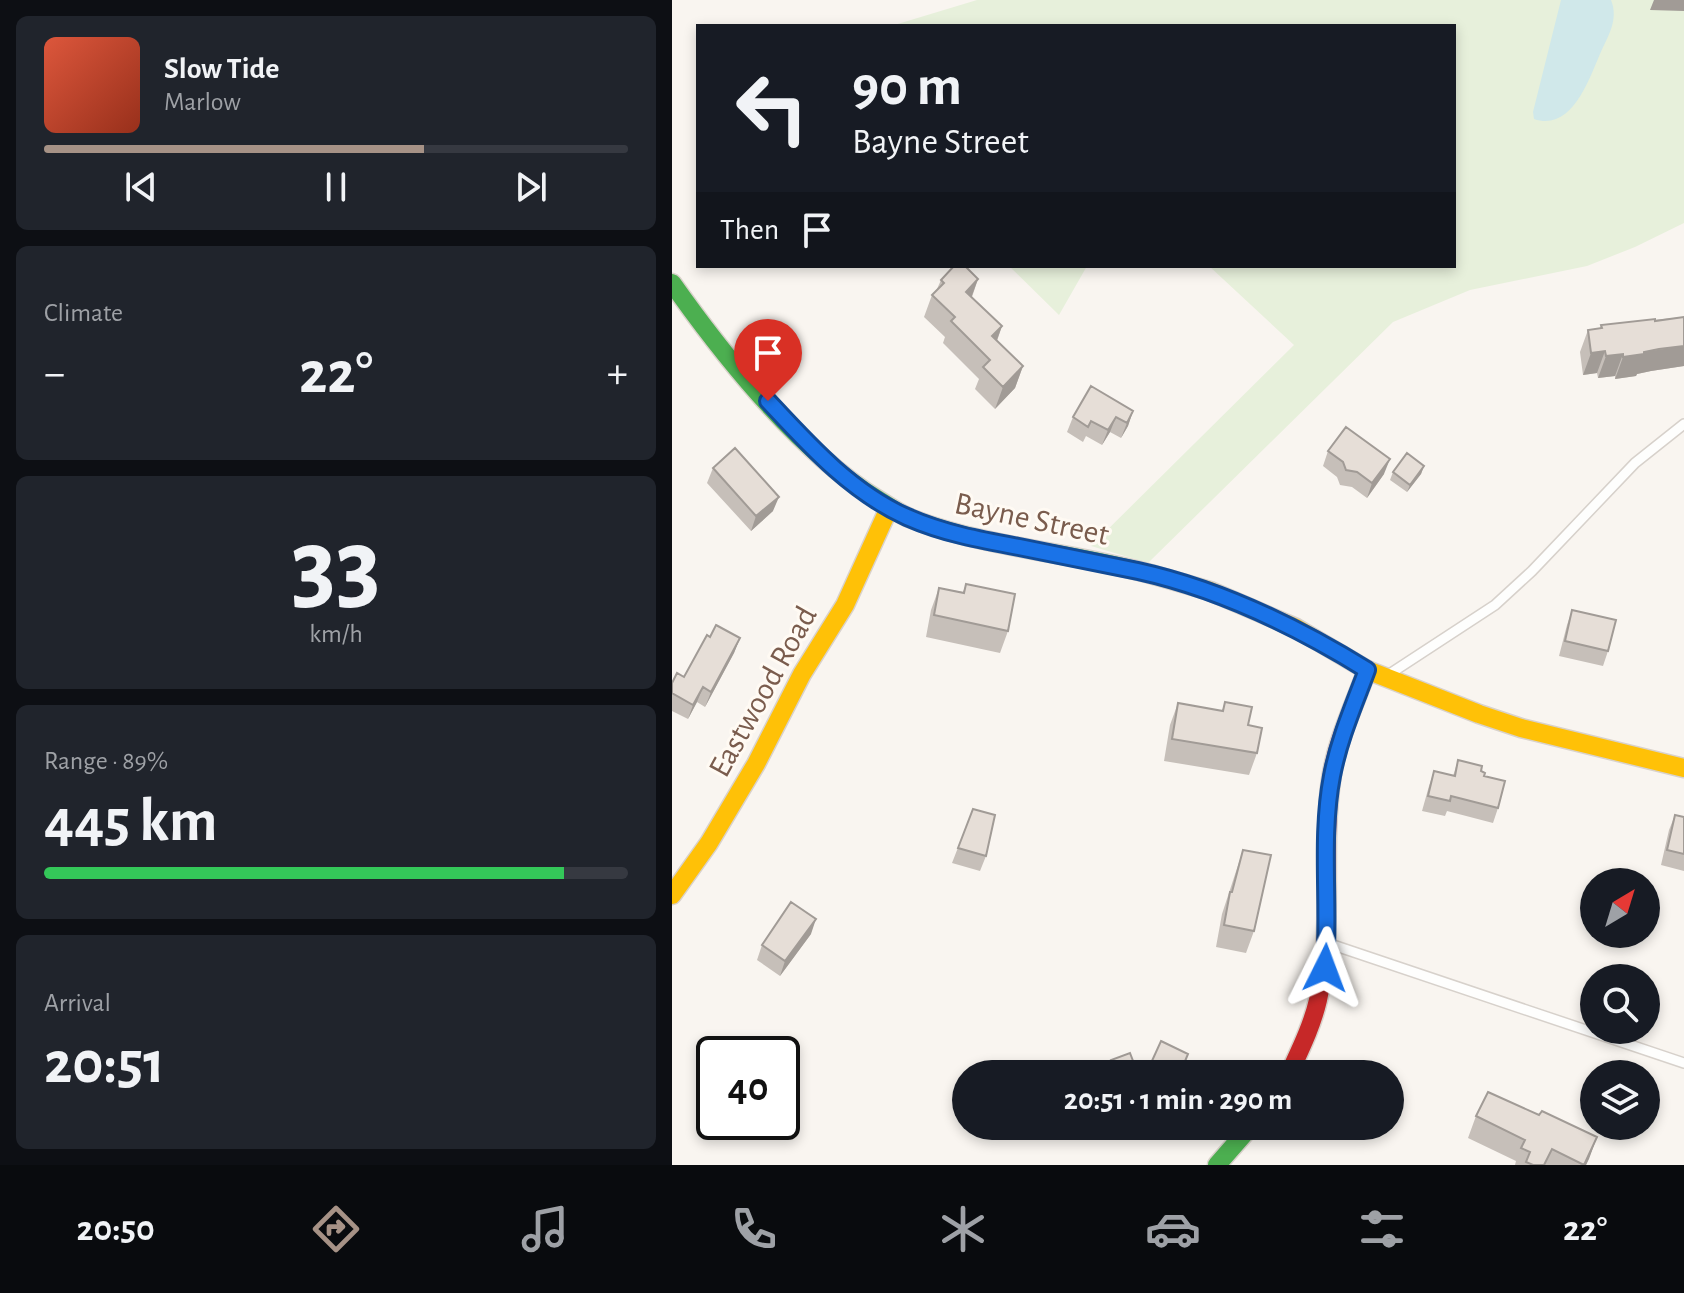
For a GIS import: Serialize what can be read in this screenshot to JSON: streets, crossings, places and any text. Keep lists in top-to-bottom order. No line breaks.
{"streets":{"street":["Bayne Street","Eastwood Road"]},"crossings":[["Bayne Street","Eastwood Road"]],"north":"top right","page":{"turn":["90 m","Bayne Street"],"song":["Slow Tide","Marlow"],"then":"Then","tile":["Climate",["33","km/h"],["Range · 89%","445 km"],["Arrival","20:51"]],"heat":["−","22°","+"],"limit":"40","trip":"20:51 · 1 min · 290 m","tabs":["20:50","22°"]}}
